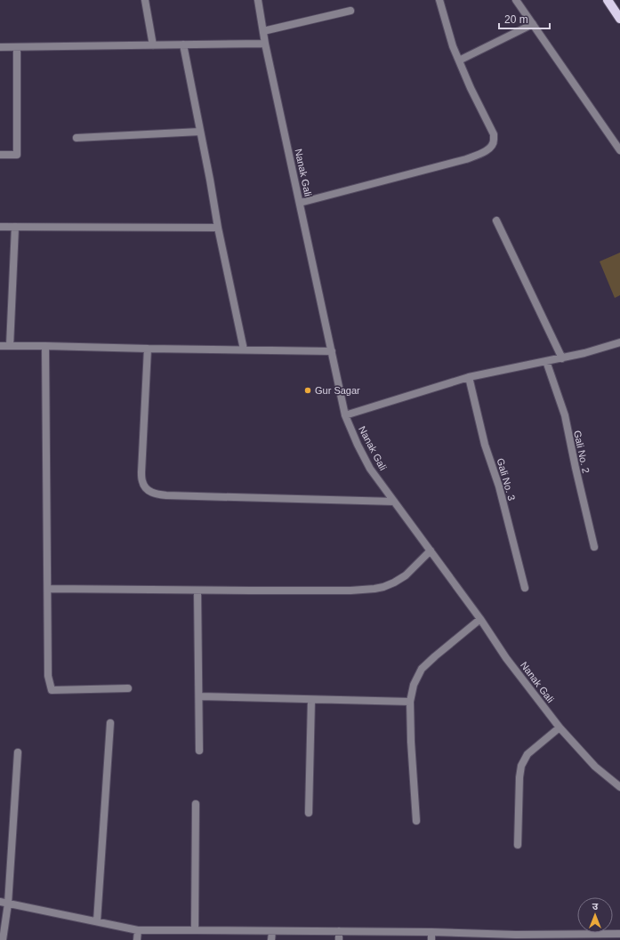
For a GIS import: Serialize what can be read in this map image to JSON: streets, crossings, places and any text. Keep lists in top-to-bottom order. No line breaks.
{"streets":{"street":["Nanak Gali","Gali No. 2","Gali No. 3"]},"places":["Gur Sagar"],"scale_bar":"20 m","north":"top"}
